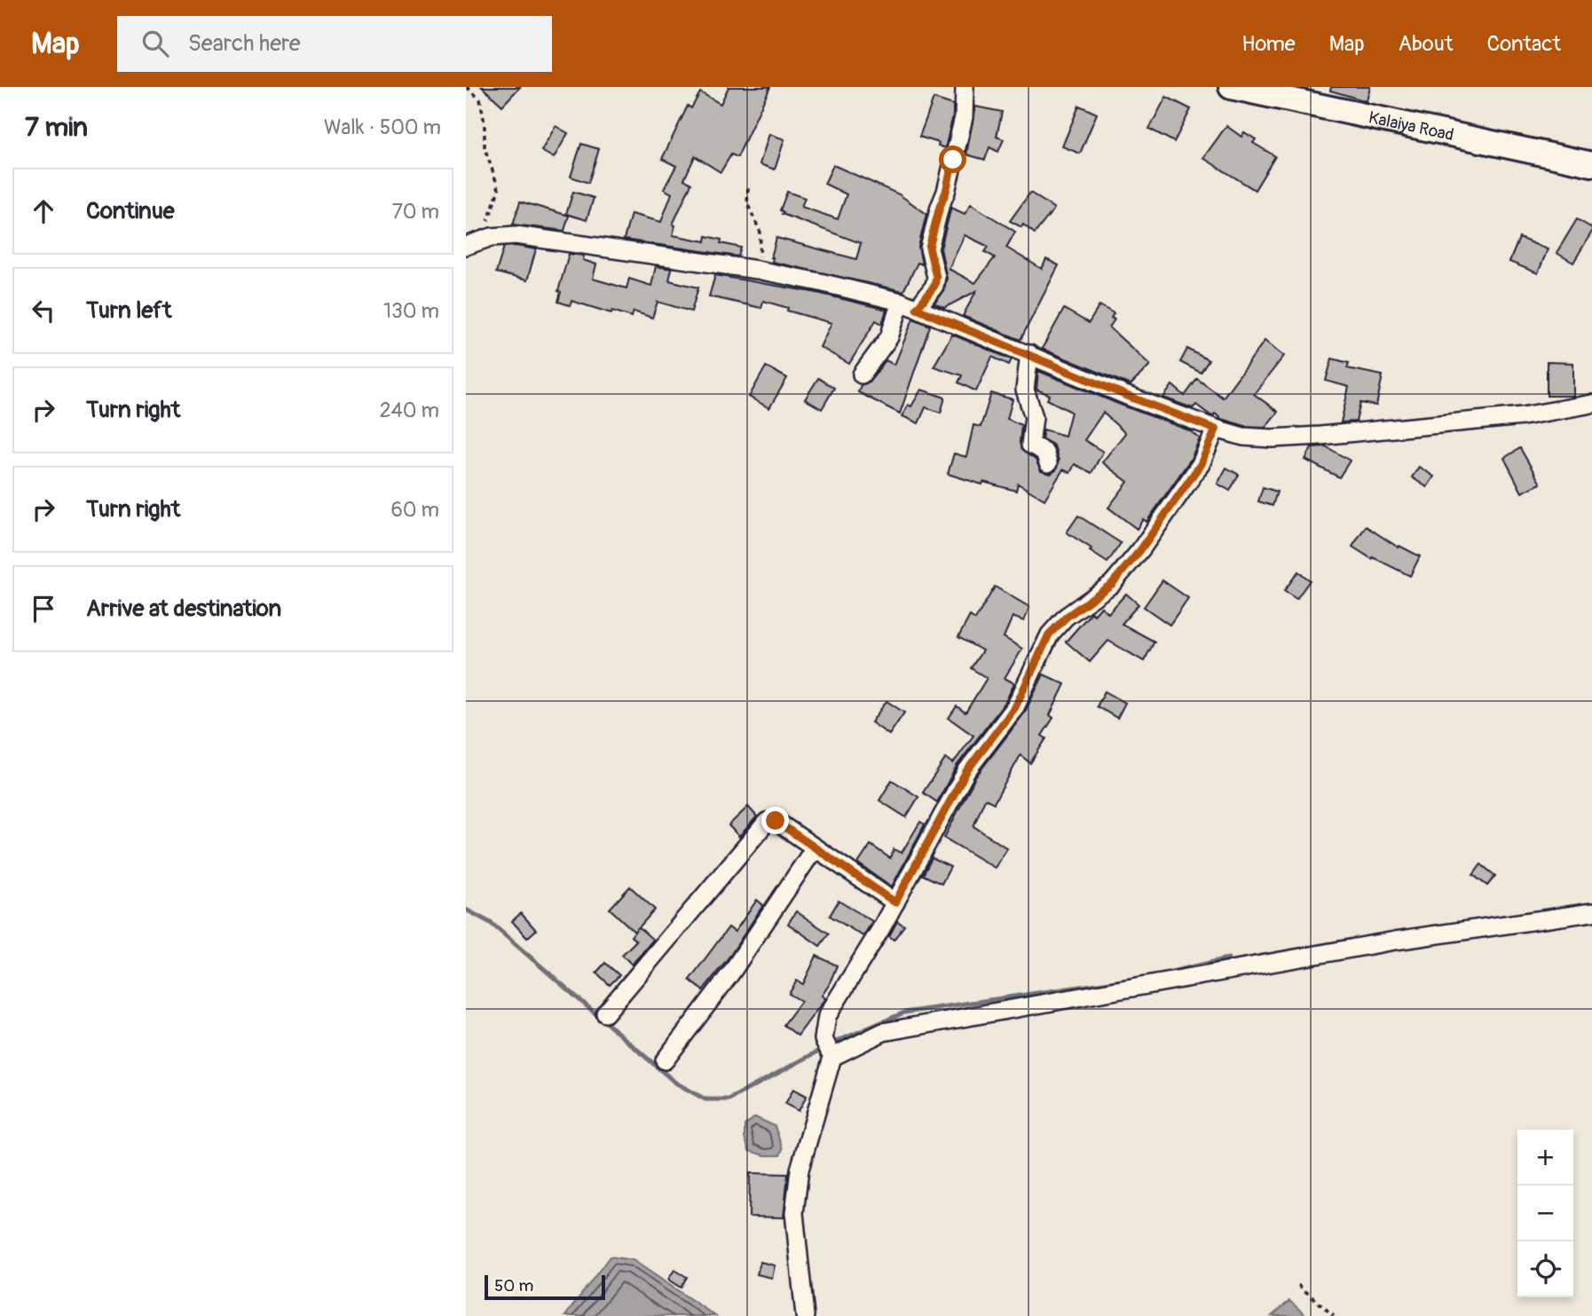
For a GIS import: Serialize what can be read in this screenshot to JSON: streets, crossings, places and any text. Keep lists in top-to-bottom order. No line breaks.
{"streets":{"main road":["Kalaiya Road"]},"scale_bar":"50 m","page":{"header":"Map","search":"Search here","nav":["Home","Map","About","Contact"],"heading":["7 min","Walk · 500 m"],"list":[["Continue","70 m"],["Turn left","130 m"],["Turn right","240 m"],["Turn right","60 m"],"Arrive at destination"],"map_buttons":["+","−"],"scale":"50 m"}}
